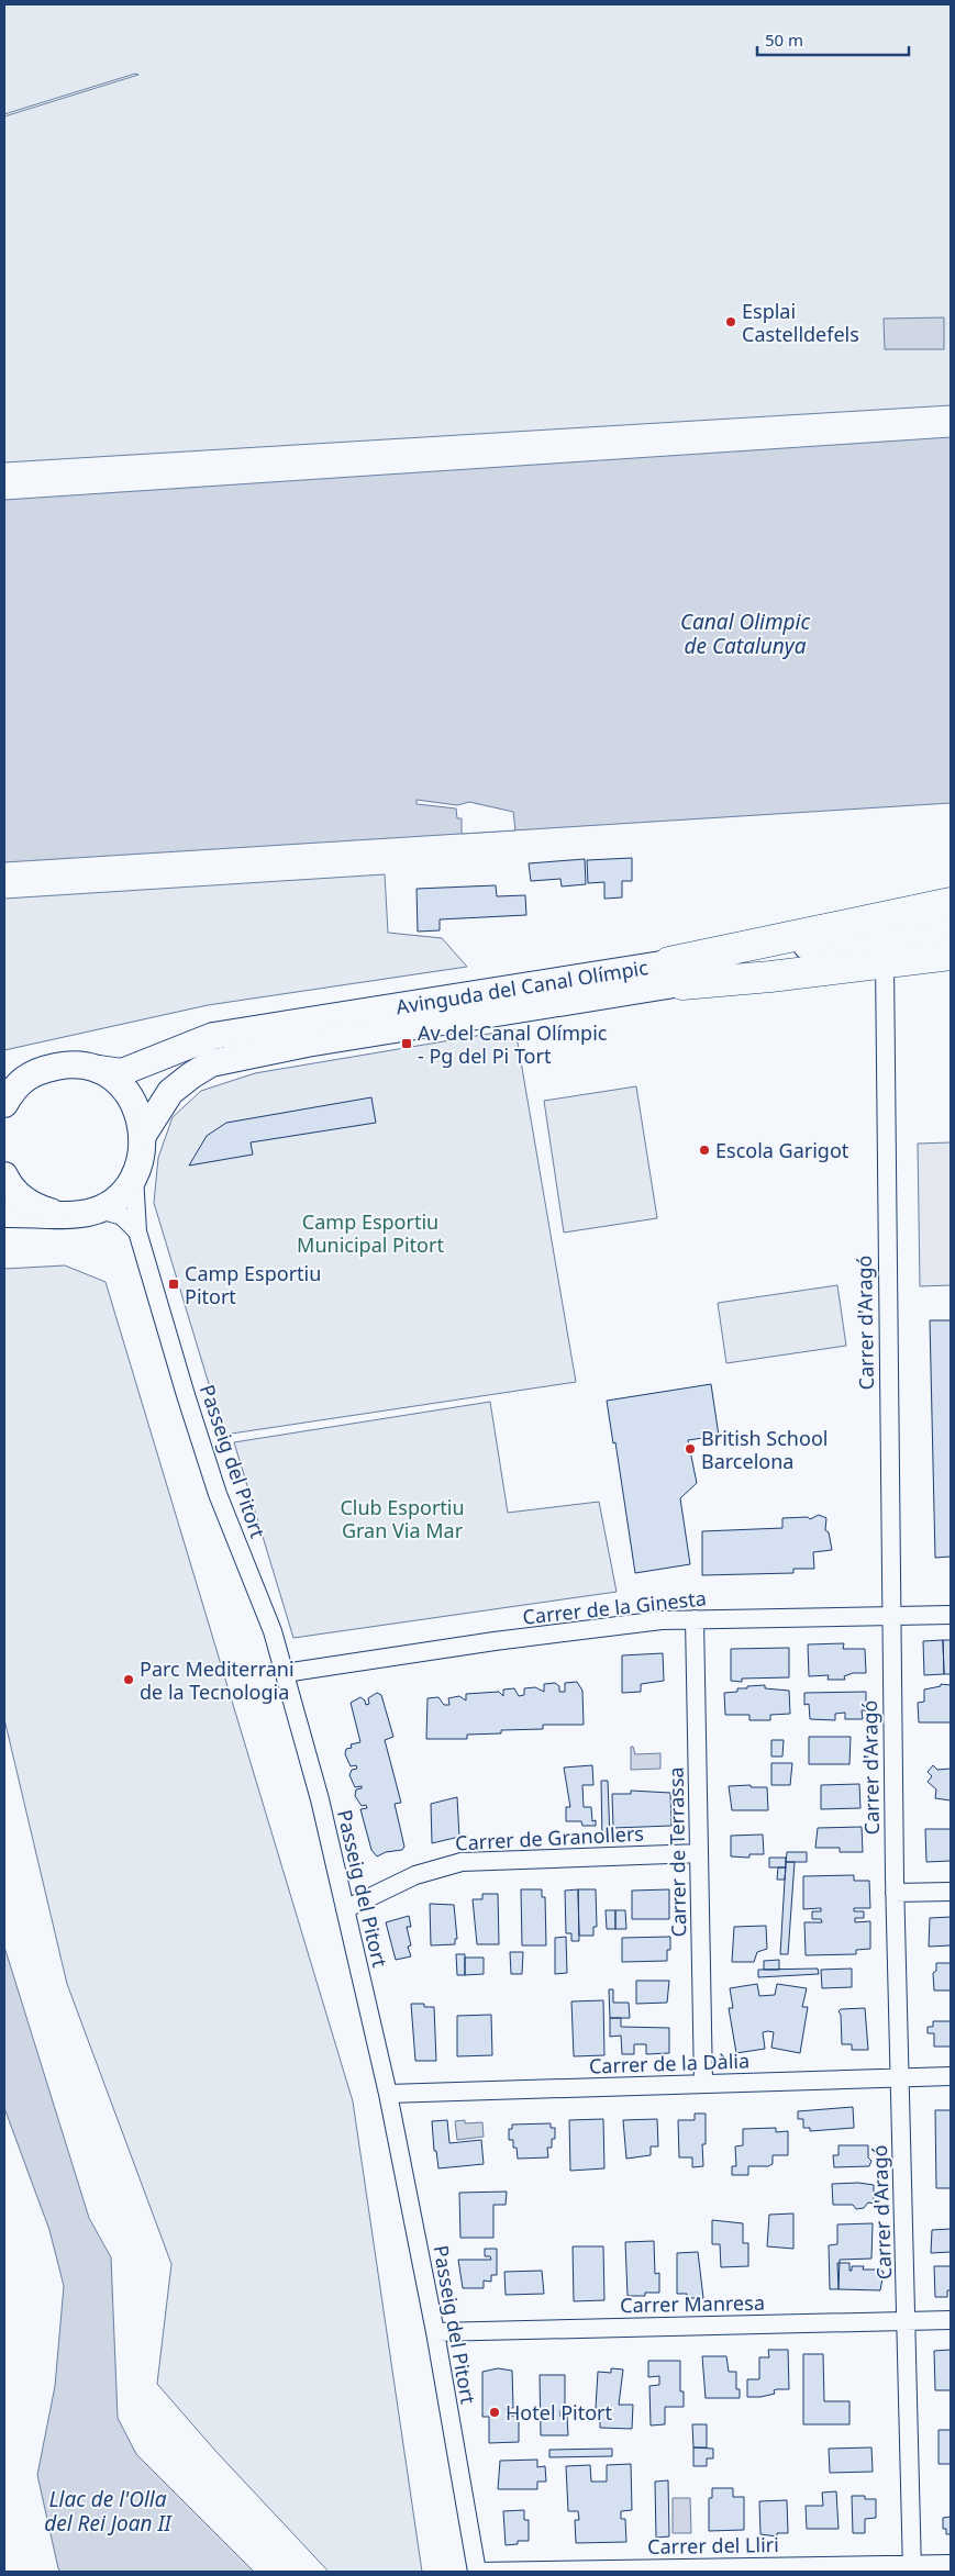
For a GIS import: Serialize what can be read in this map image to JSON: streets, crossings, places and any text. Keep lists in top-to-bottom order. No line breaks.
{"streets":{"street":["Avinguda del Canal Olímpic","Carrer d'Aragó","Passeig del Pitort","Carrer de la Ginesta","Carrer de Granollers","Carrer de Terrassa","Carrer de la Dàlia","Carrer Manresa","Carrer del Lliri"]},"crossings":[["Carrer d'Aragó","Carrer de la Ginesta"],["Carrer d'Aragó","Carrer de la Dàlia"],["Carrer d'Aragó","Carrer Manresa"],["Carrer d'Aragó","Carrer del Lliri"],["Passeig del Pitort","Carrer de la Ginesta"],["Passeig del Pitort","Carrer de Granollers"],["Passeig del Pitort","Carrer de la Dàlia"],["Passeig del Pitort","Carrer Manresa"],["Passeig del Pitort","Carrer del Lliri"],["Carrer de la Ginesta","Carrer de Terrassa"],["Carrer de Granollers","Carrer de Terrassa"],["Carrer de Terrassa","Carrer de la Dàlia"]],"water":["Canal Olimpic de Catalunya","Llac de l'Olla del Rei Joan II"],"parks":["Camp Esportiu Municipal Pitort","Club Esportiu Gran Via Mar"],"places":{"other":["Esplai Castelldefels","Escola Garigot","British School Barcelona","Parc Mediterrani de la Tecnologia","Hotel Pitort"],"transit":["Av del Canal Olímpic - Pg del Pi Tort","Camp Esportiu Pitort"]},"scale_bar":"50 m"}
